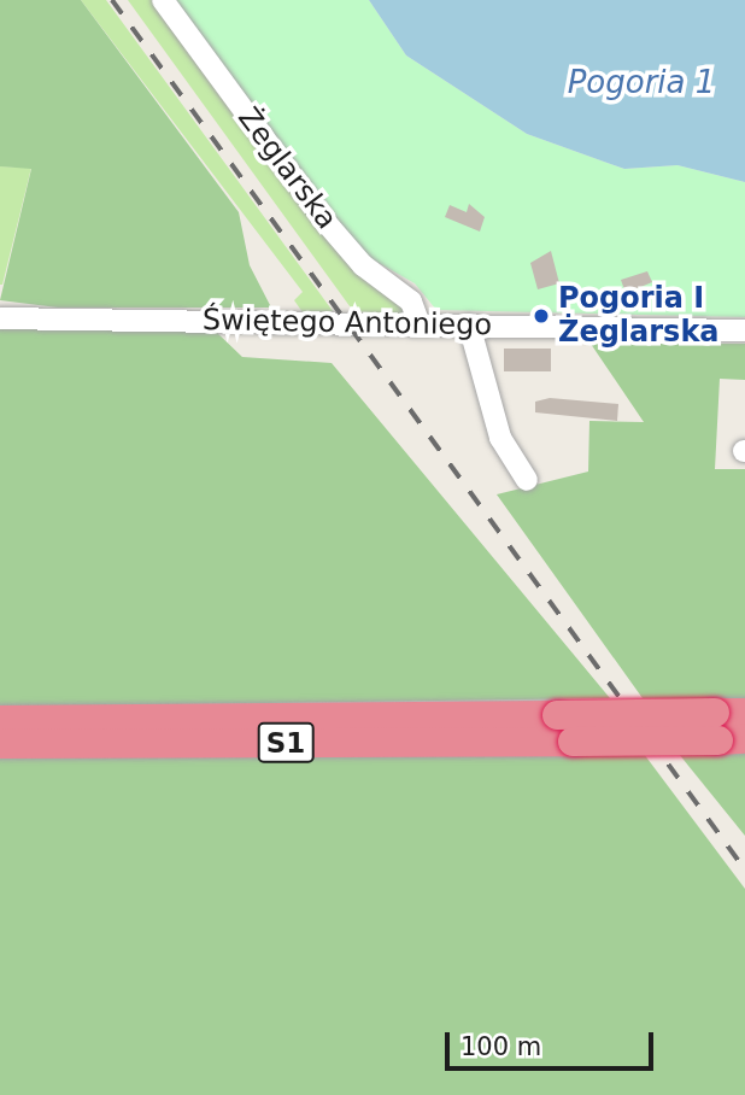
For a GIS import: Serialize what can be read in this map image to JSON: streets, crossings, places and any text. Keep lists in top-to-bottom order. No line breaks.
{"streets":{"highway":["S1"],"street":["Żeglarska","Świętego Antoniego"]},"crossings":[["Żeglarska","Świętego Antoniego"]],"water":["Pogoria 1"],"places":["Pogoria I Żeglarska"],"scale_bar":"100 m"}
